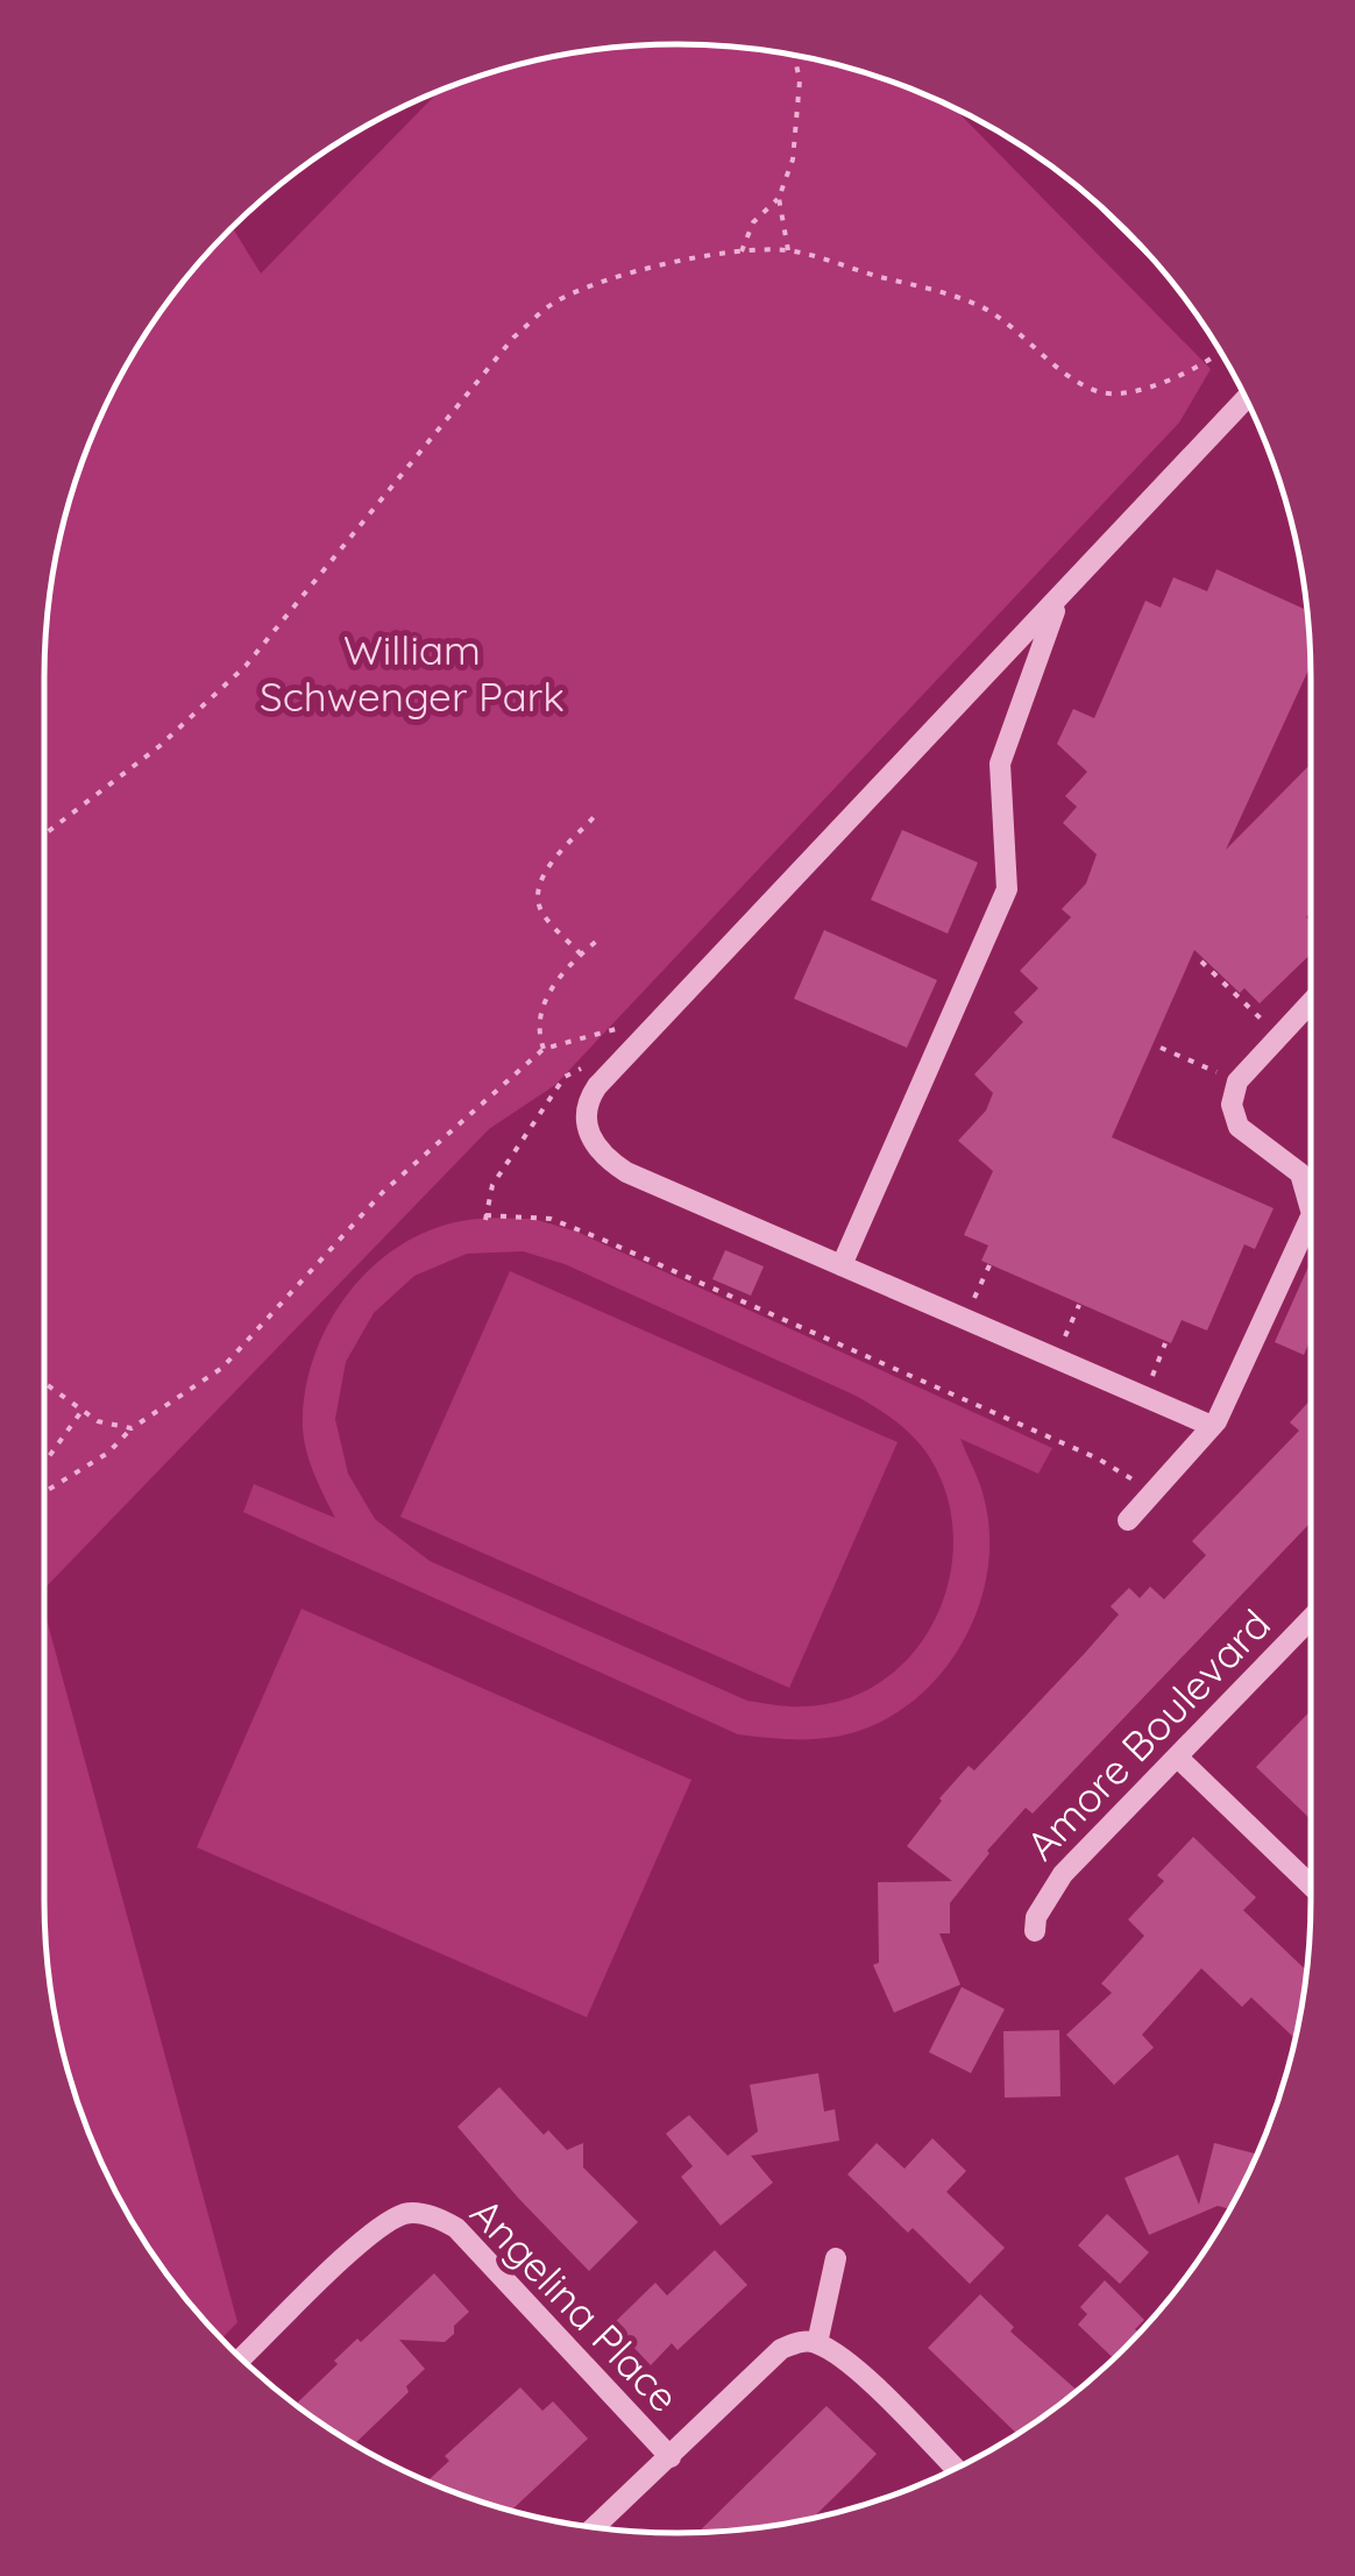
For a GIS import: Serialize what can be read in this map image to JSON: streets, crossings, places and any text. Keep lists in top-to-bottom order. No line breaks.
{"streets":{"street":["Amore Boulevard","Angelina Place"]},"parks":["William Schwenger Park"]}
